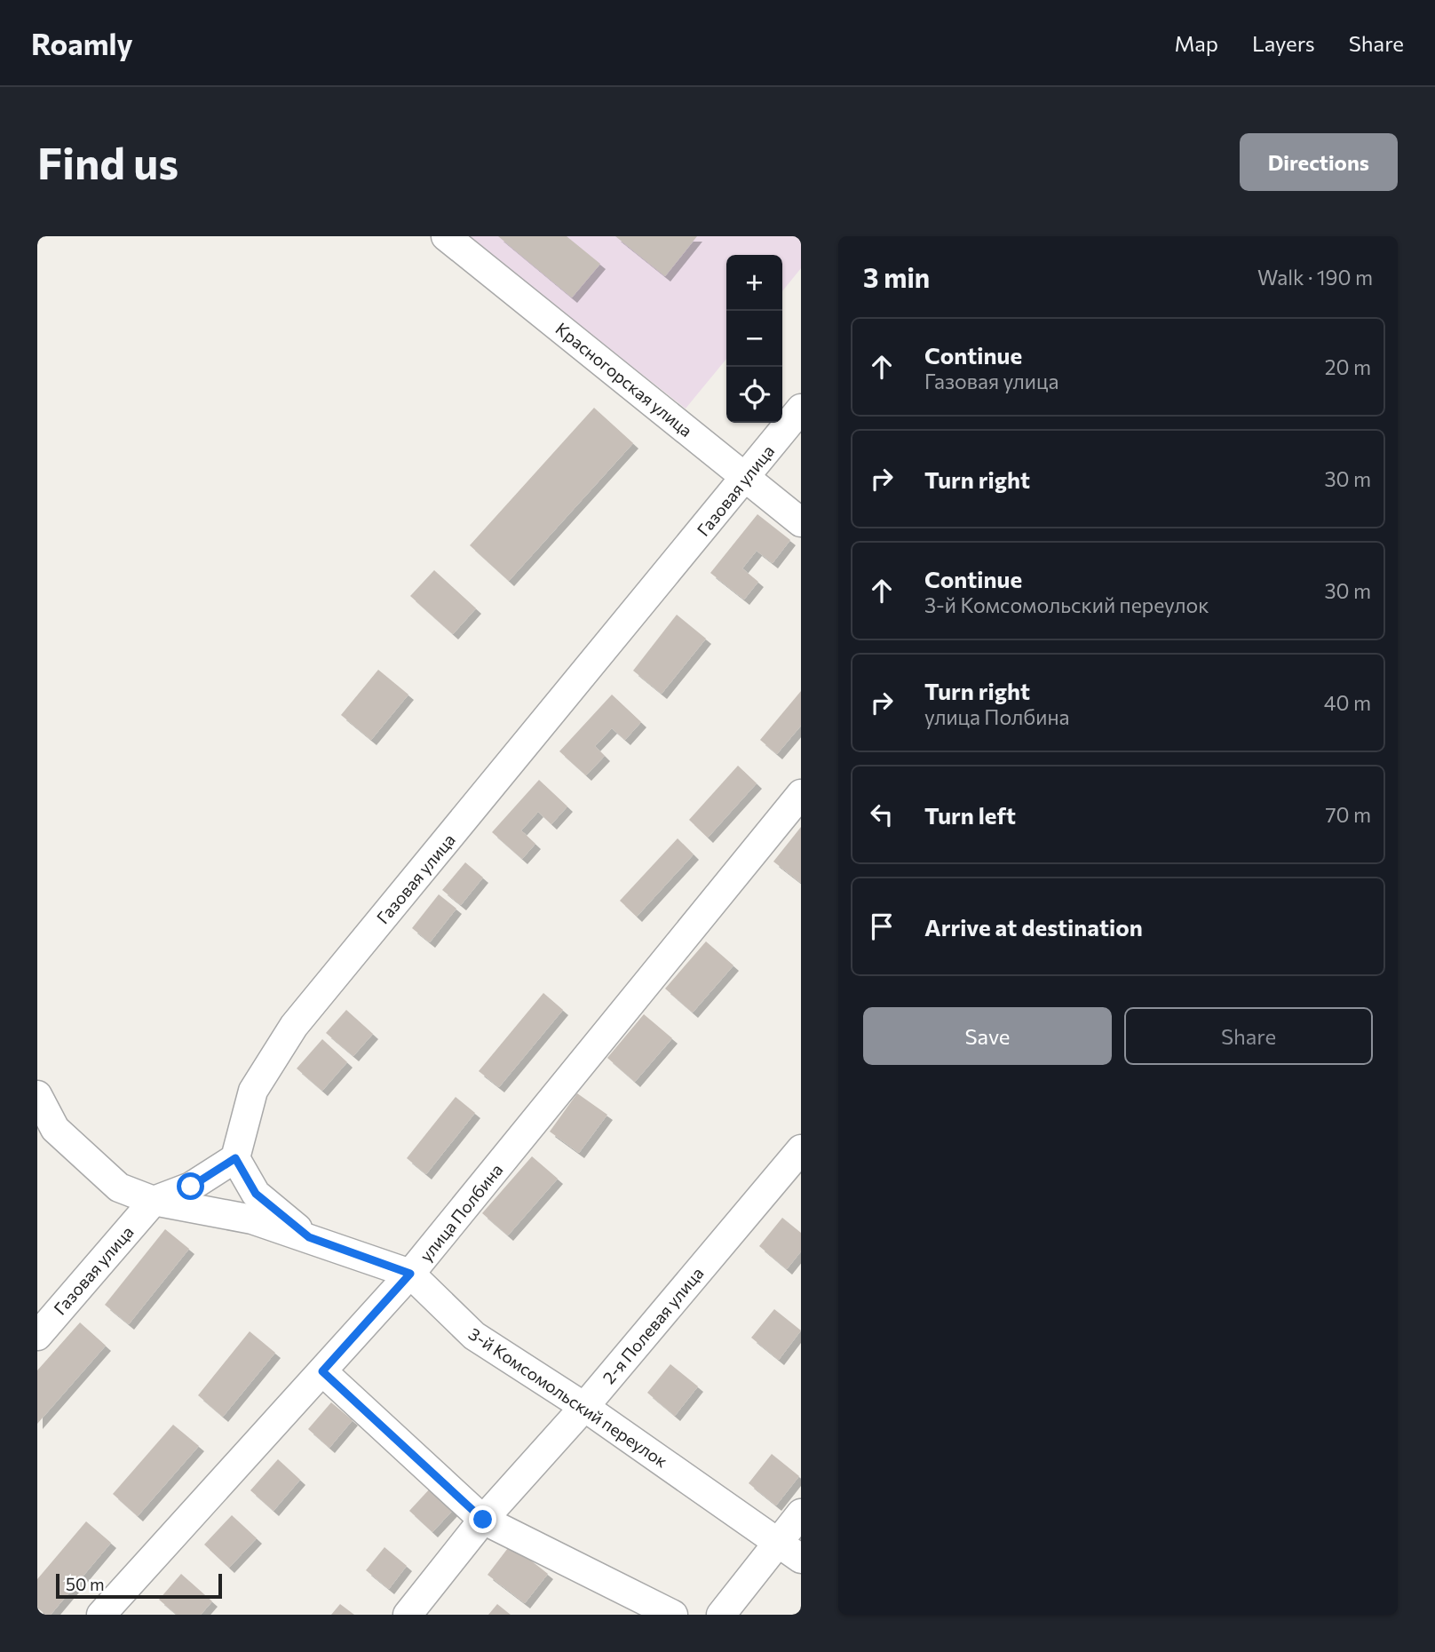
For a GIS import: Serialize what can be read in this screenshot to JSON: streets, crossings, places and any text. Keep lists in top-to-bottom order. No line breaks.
{"streets":{"street":["Красногорская улица","Газовая улица","улица Полбина","2-я Полевая улица","3-й Комсомольский переулок"]},"crossings":[["Красногорская улица","Газовая улица"],["Газовая улица","3-й Комсомольский переулок"],["улица Полбина","3-й Комсомольский переулок"],["2-я Полевая улица","3-й Комсомольский переулок"]],"scale_bar":"50 m","page":{"header":"Roamly","nav":["Map","Layers","Share"],"buttons":["Directions",["Save","Share"]],"title":"Find us","heading":["3 min","Walk · 190 m"],"map_buttons":["+","−"],"list":[["Continue","Газовая улица","20 m"],["Turn right","30 m"],["Continue","3-й Комсомольский переулок","30 m"],["Turn right","улица Полбина","40 m"],["Turn left","70 m"],"Arrive at destination"],"scale":"50 m"}}
